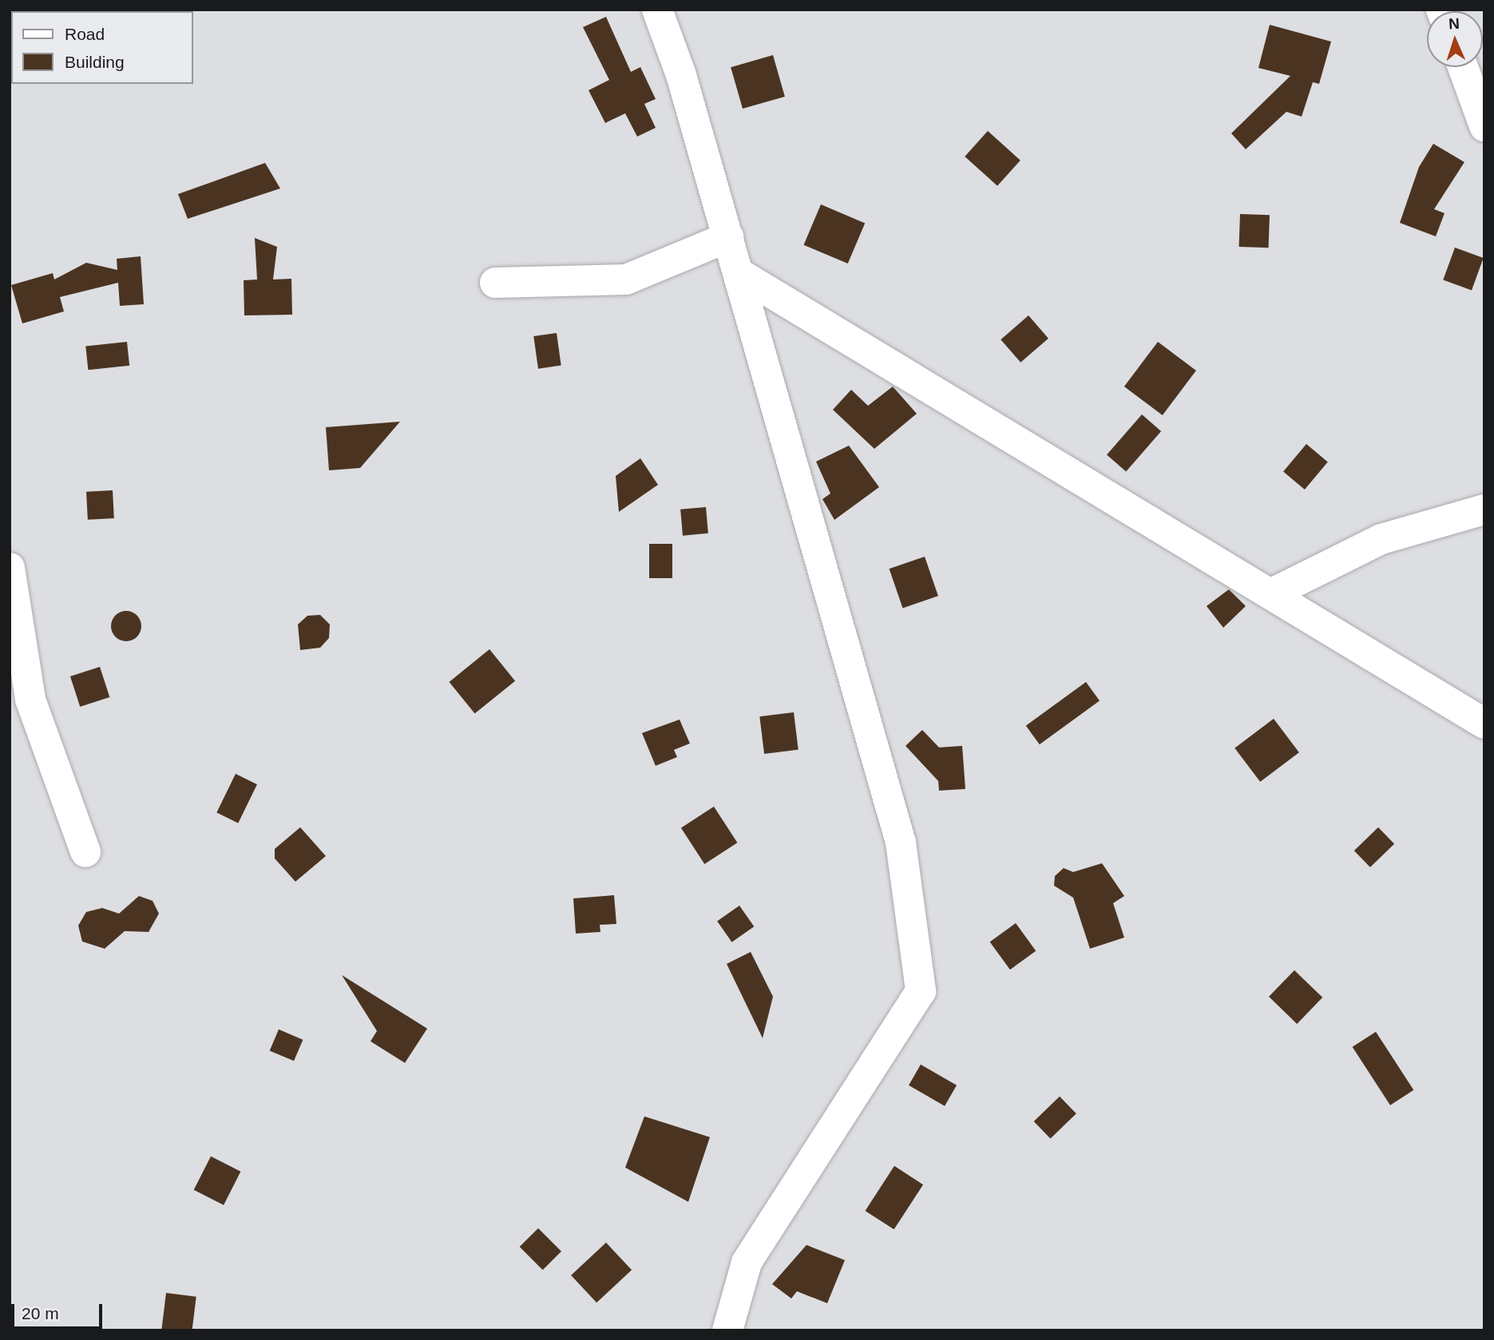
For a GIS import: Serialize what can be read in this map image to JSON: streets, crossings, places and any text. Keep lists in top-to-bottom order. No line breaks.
{"legend":["Road","Building"],"scale_bar":"20 m","north":"top"}
